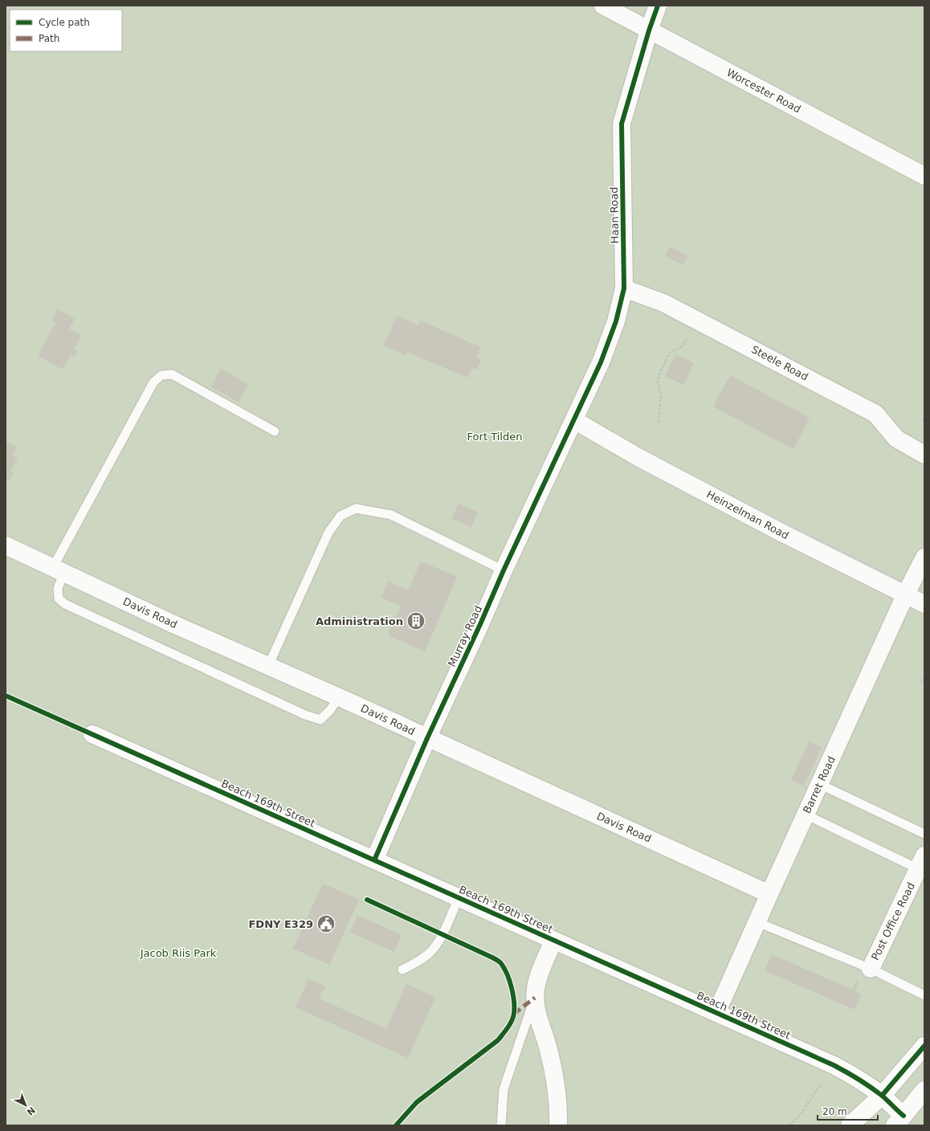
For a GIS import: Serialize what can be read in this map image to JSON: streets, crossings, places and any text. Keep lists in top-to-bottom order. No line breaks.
{"streets":{"street":["Worcester Road","Haan Road","Steele Road","Heinzelman Road","Davis Road","Murray Road","Barret Road","Beach 169th Street","Post Office Road"]},"crossings":[["Worcester Road","Haan Road"],["Haan Road","Steele Road"],["Haan Road","Heinzelman Road"],["Haan Road","Murray Road"],["Heinzelman Road","Murray Road"],["Heinzelman Road","Barret Road"],["Davis Road","Murray Road"],["Davis Road","Barret Road"],["Murray Road","Beach 169th Street"],["Barret Road","Beach 169th Street"]],"parks":["Fort Tilden","Jacob Riis Park"],"places":{"building":["Administration"],"public building":["FDNY E329"]},"legend":["Cycle path","Path"],"scale_bar":"20 m","north":"bottom right"}
